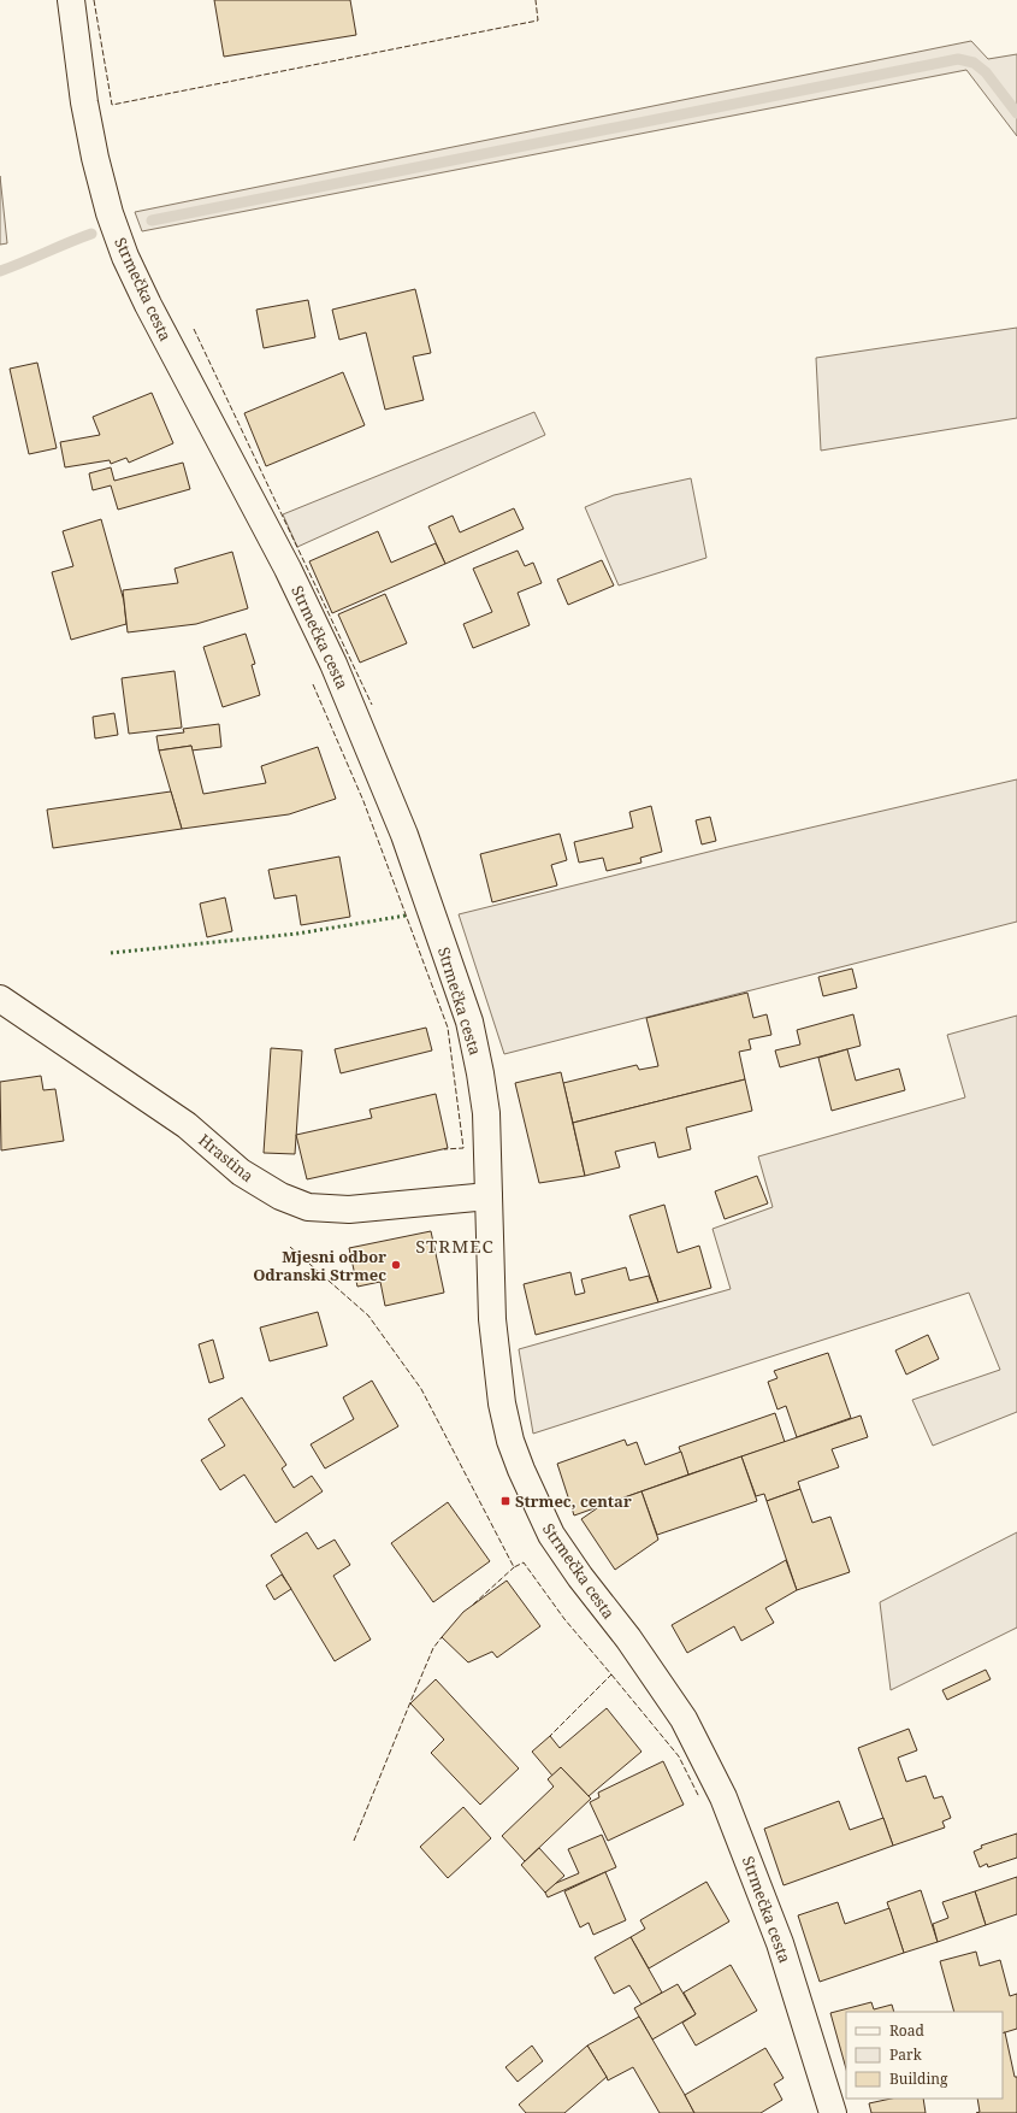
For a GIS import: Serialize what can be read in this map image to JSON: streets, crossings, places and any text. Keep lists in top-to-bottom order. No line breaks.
{"streets":{"street":["Strmečka cesta","Hrastina"]},"crossings":[["Strmečka cesta","Hrastina"]],"districts":["STRMEC"],"places":{"other":["Mjesni odbor Odranski Strmec"],"transit":["Strmec, centar"]},"legend":["Road","Park","Building"]}
